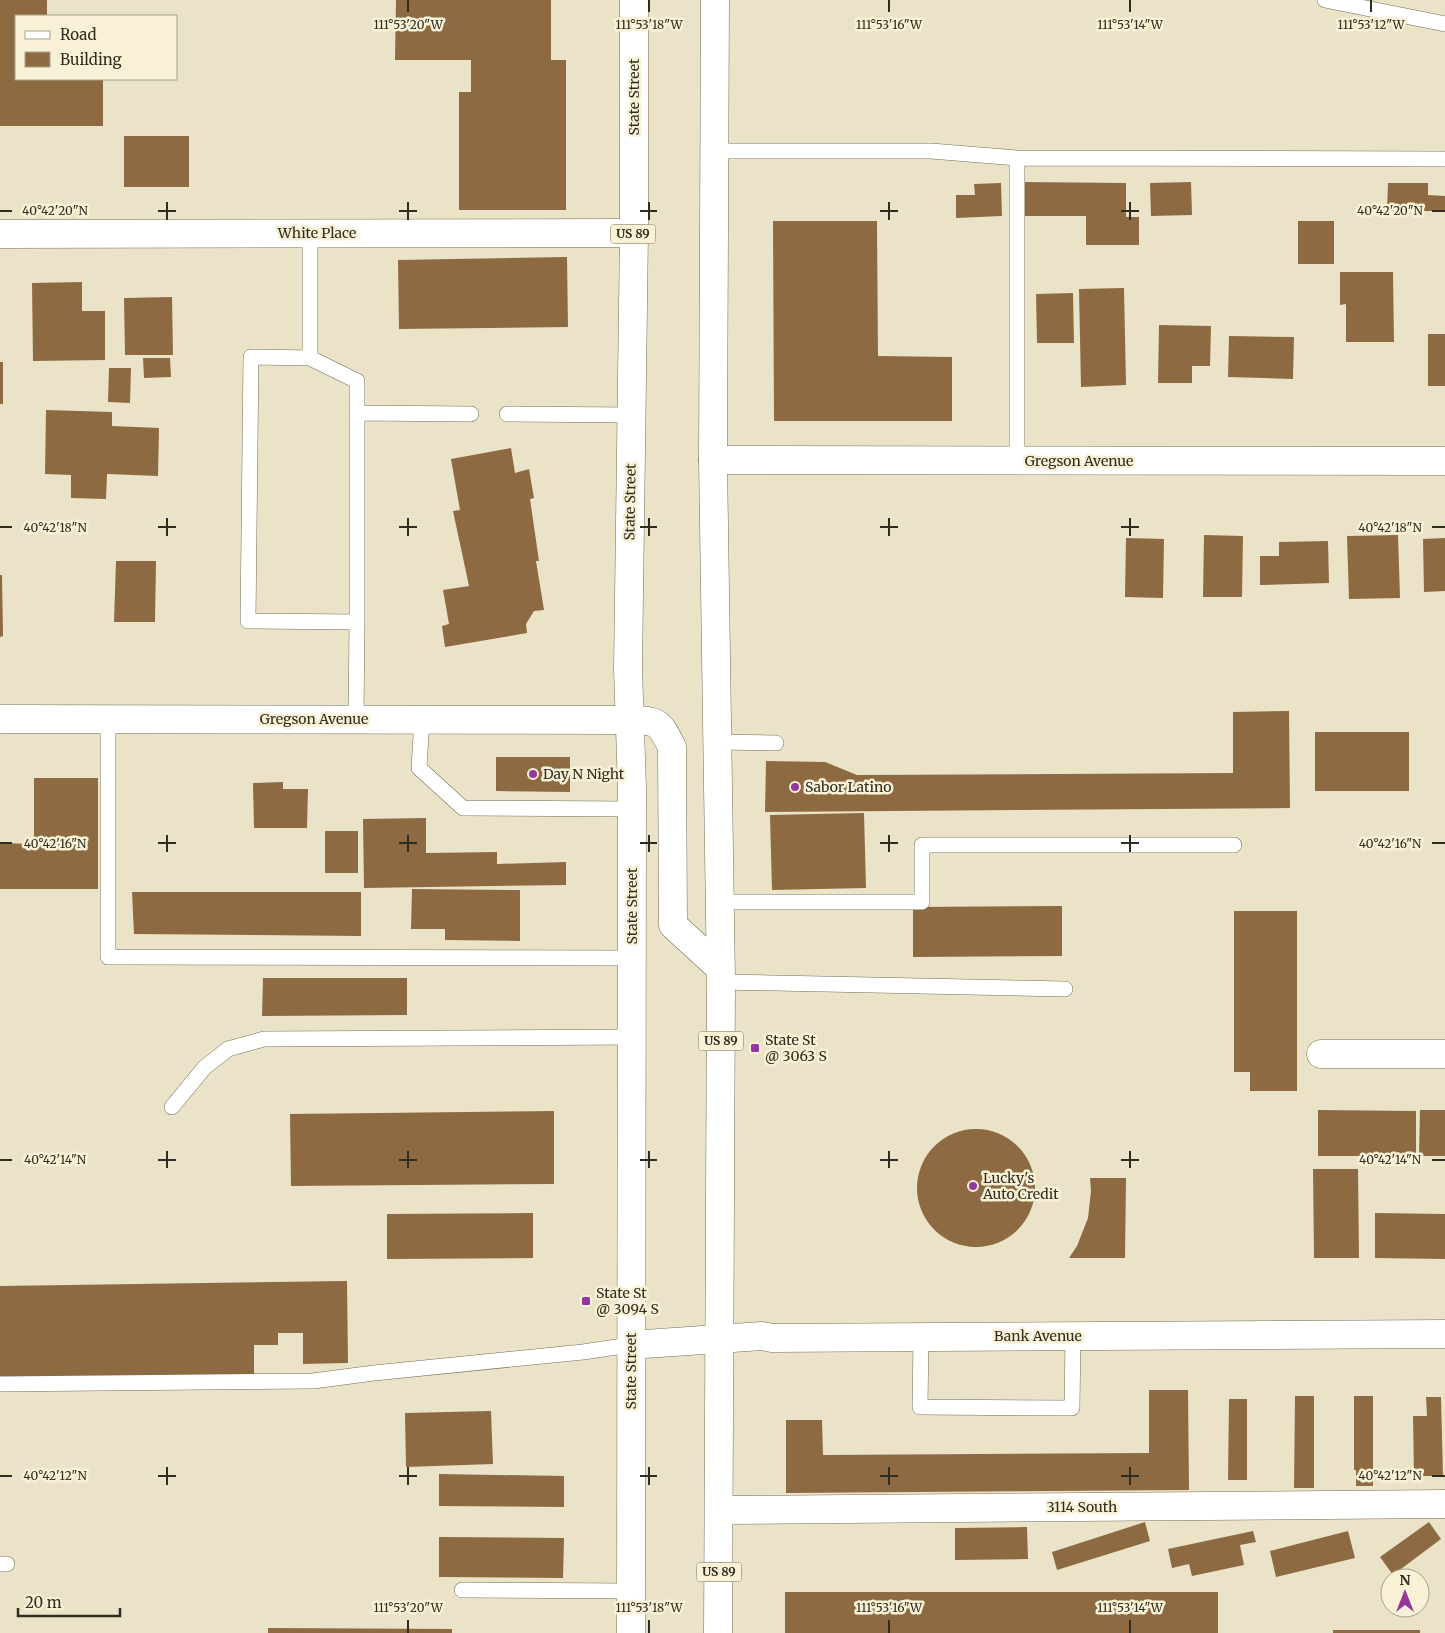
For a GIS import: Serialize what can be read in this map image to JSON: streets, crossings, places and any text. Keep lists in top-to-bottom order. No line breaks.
{"streets":{"street":["State Street","White Place","US 89","Gregson Avenue","Bank Avenue","3114 South"]},"crossings":[["State Street","White Place"],["State Street","Gregson Avenue"],["State Street","Bank Avenue"],["US 89","Gregson Avenue"],["US 89","Bank Avenue"],["US 89","3114 South"]],"places":{"other":["Day N Night","Sabor Latino","Lucky's Auto Credit"],"transit":["State St @ 3063 S","State St @ 3094 S"]},"legend":["Road","Building"],"scale_bar":"20 m","north":"top","coordinates":["111°53'20\"W","111°53'18\"W","111°53'16\"W","111°53'14\"W","111°53'12\"W","40°42'20\"N","40°42'18\"N","40°42'16\"N","40°42'14\"N","40°42'12\"N"]}
